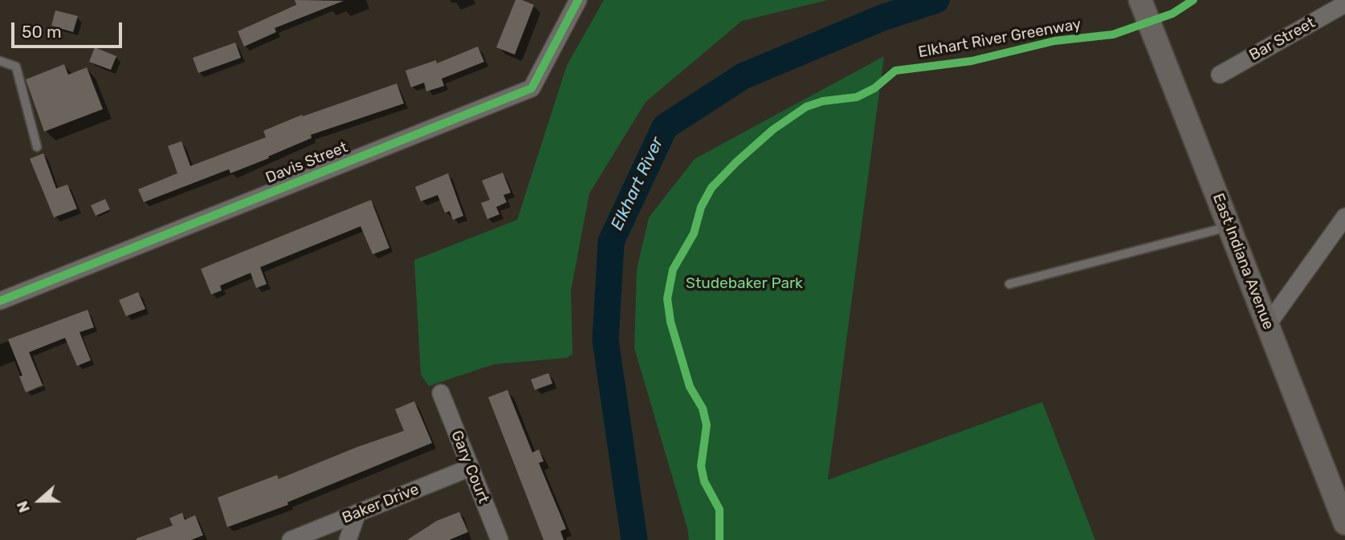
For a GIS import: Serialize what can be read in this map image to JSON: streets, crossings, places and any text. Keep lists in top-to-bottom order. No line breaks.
{"streets":{"street":["Bar Street","Davis Street","East Indiana Avenue","Gary Court","Baker Drive"],"cycle path":["Elkhart River Greenway"]},"crossings":[["Gary Court","Baker Drive"]],"water":["Elkhart River"],"parks":["Studebaker Park"],"scale_bar":"50 m","north":"left"}
